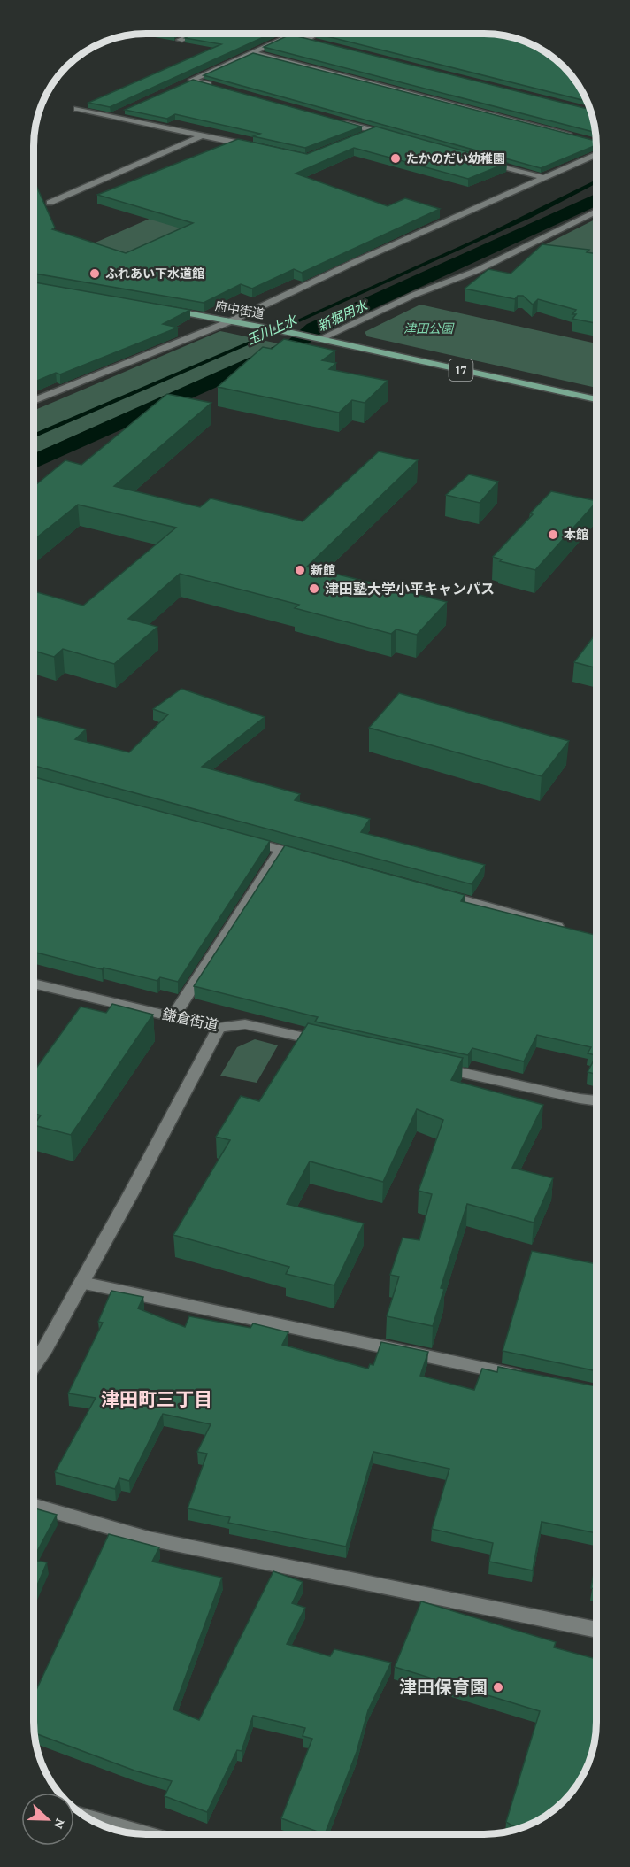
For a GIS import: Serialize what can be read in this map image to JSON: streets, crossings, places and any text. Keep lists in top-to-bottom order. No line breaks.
{"streets":{"main road":["府中街道","17"],"street":["鎌倉街道"]},"districts":["津田町三丁目"],"water":["新堀用水","玉川上水"],"parks":["津田公園"],"places":["たかのだい幼稚園","ふれあい下水道館","本館","新館","津田塾大学小平キャンパス","津田保育園"],"north":"right"}
